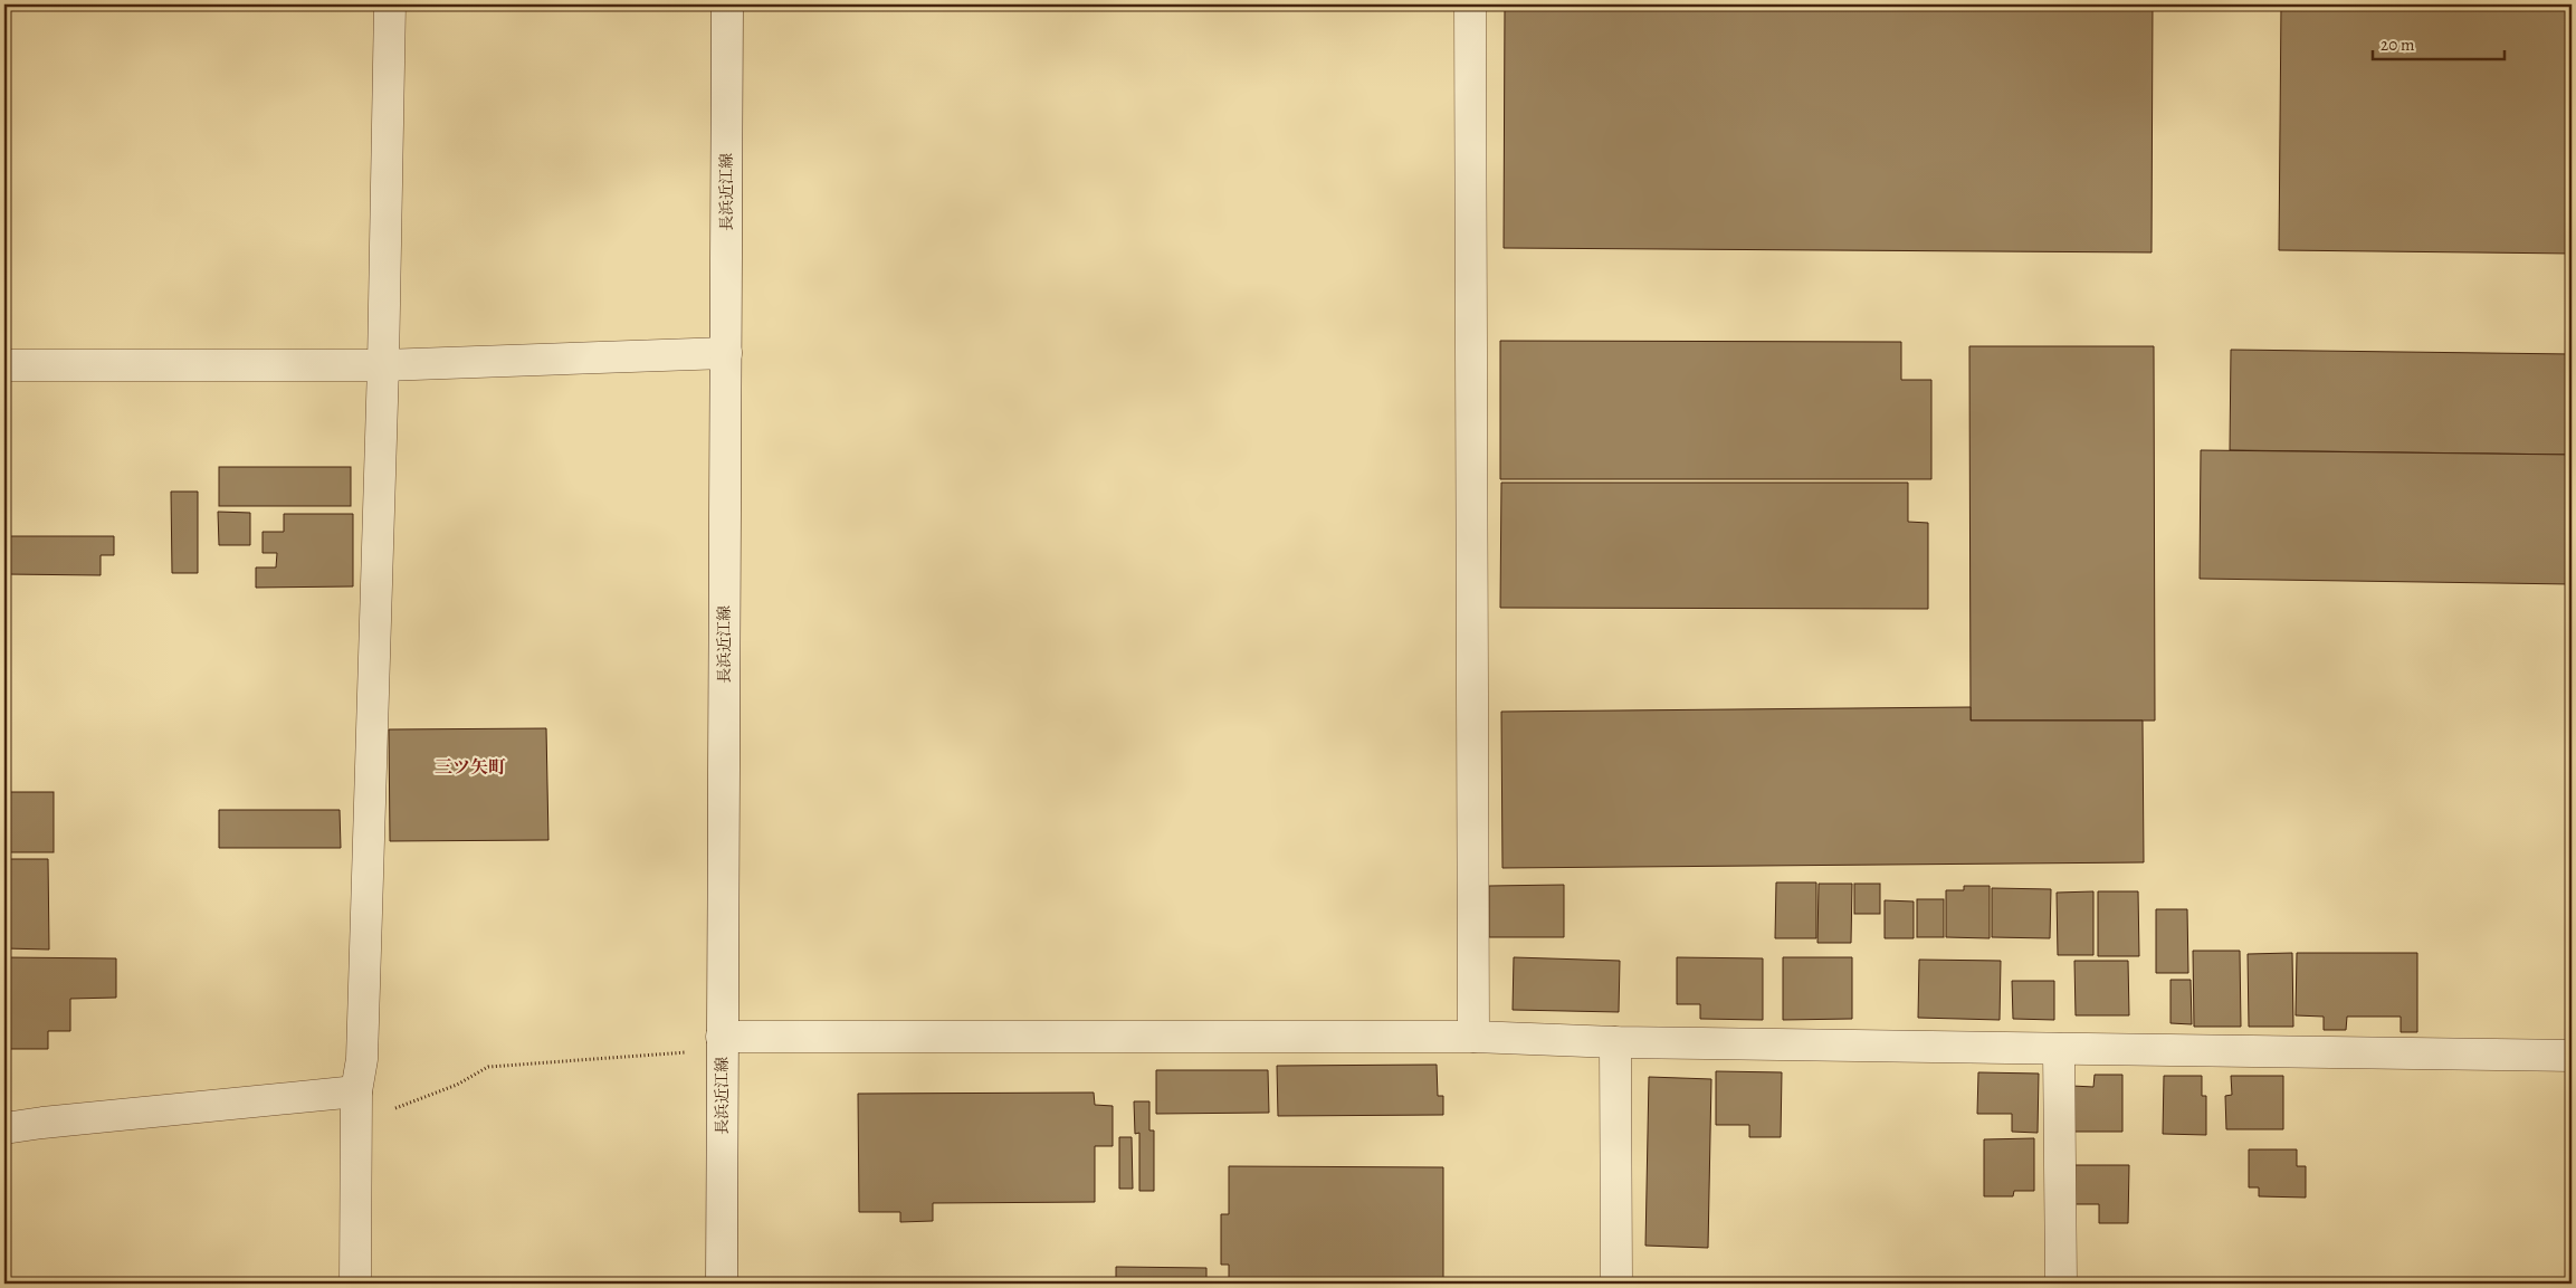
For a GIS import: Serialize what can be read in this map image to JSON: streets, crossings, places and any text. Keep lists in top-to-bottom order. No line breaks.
{"streets":{"street":["長浜近江線"]},"districts":["三ツ矢町"],"scale_bar":"20 m"}
